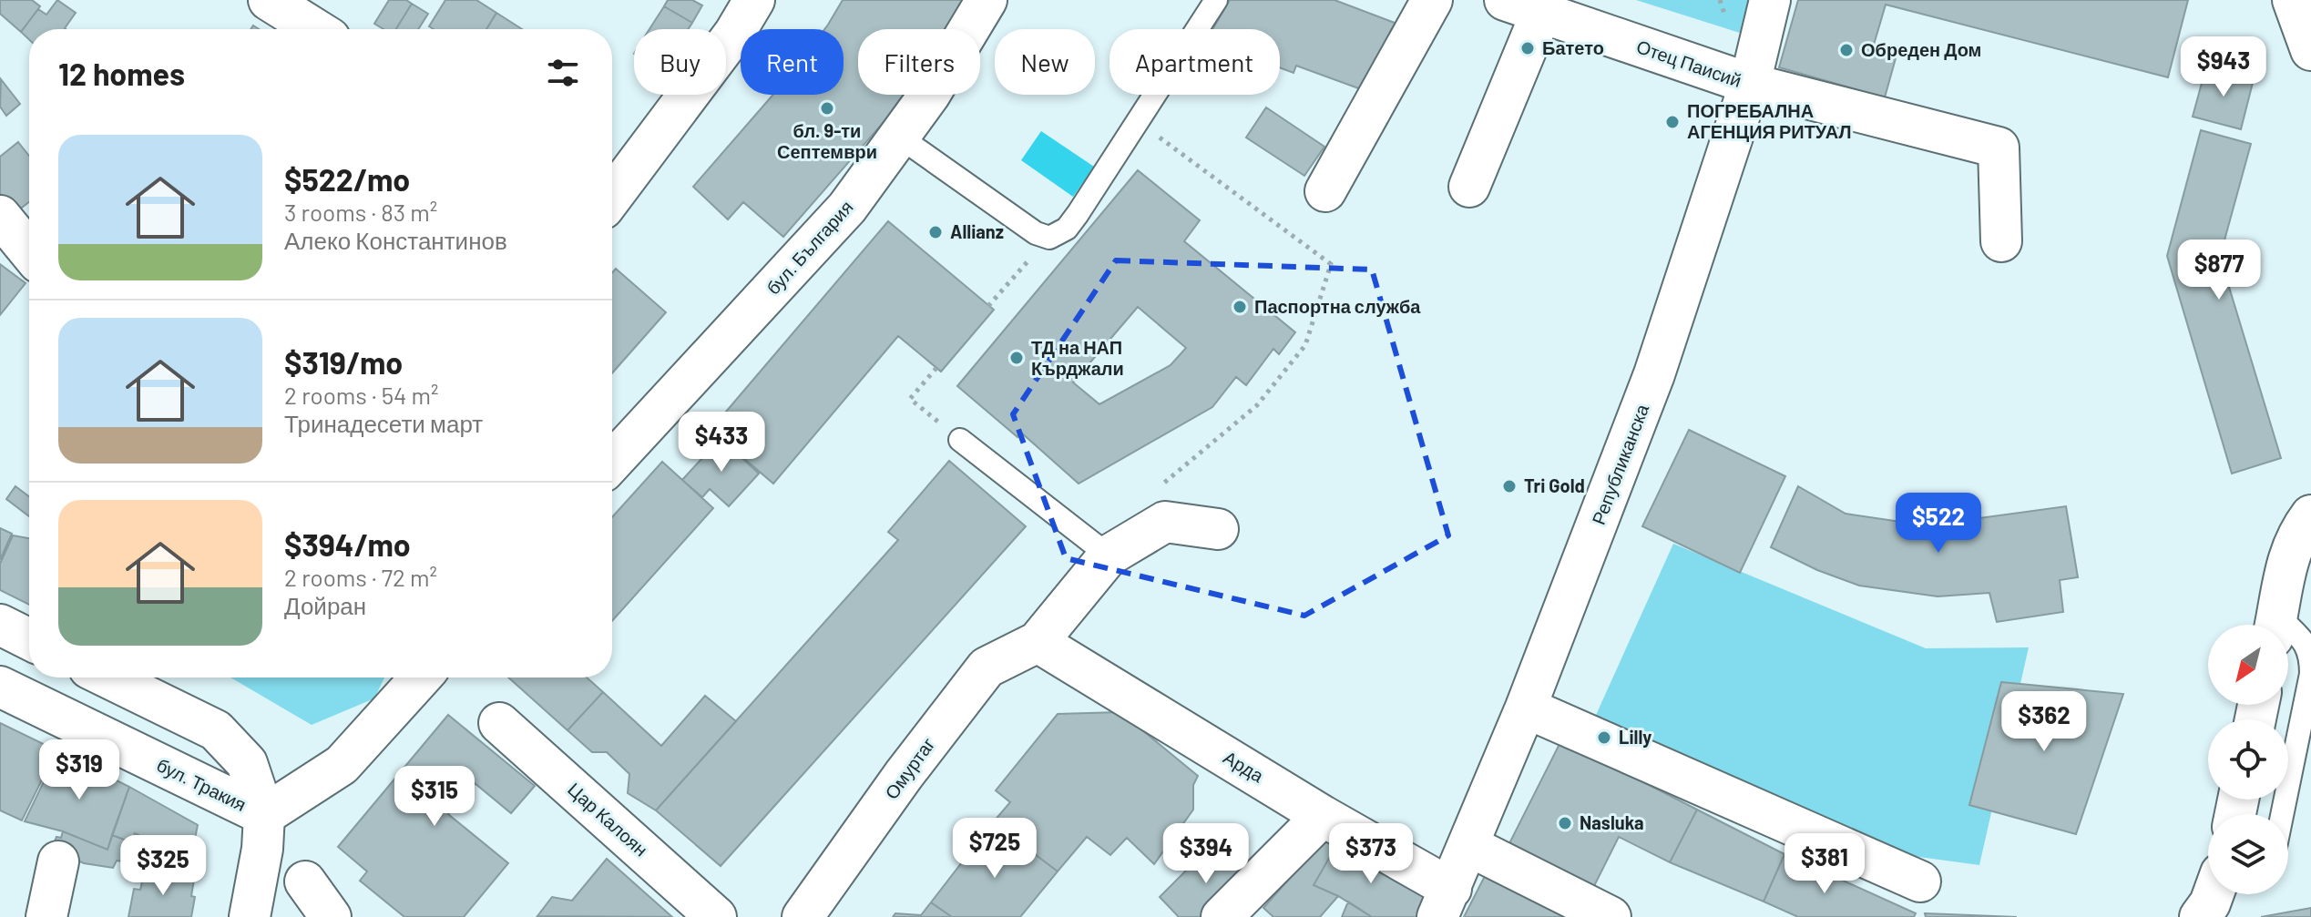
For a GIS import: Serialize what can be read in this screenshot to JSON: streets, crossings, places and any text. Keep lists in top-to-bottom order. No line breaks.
{"streets":{"street":["Отец Паисий","бул. България","Републиканска","Арда","Омуртаг","бул. Тракия","Цар Калоян"]},"crossings":[["Отец Паисий","Републиканска"],["Републиканска","Арда"],["Арда","Омуртаг"]],"places":["Батето","Обреден Дом","бл. 9-ти Септември","ПОГРЕБАЛНА АГЕНЦИЯ РИТУАЛ","Allianz","Паспортна служба","ТД на НАП Кърджали","Tri Gold","Lilly","Nasluka"],"north":"bottom left","page":{"chip":["Buy","Rent","Filters","New","Apartment"],"heading":"12 homes","price":["$943","$877","$433","$522","$362","$319","$315","$725","$394","$373","$381","$325"],"list":[{"name":"$522/mo","note":"3 rooms · 83 m² · Алеко Константинов"},{"name":"$319/mo","note":"2 rooms · 54 m² · Тринадесети март"},{"name":"$394/mo","note":"2 rooms · 72 m² · Дойран"}]}}
